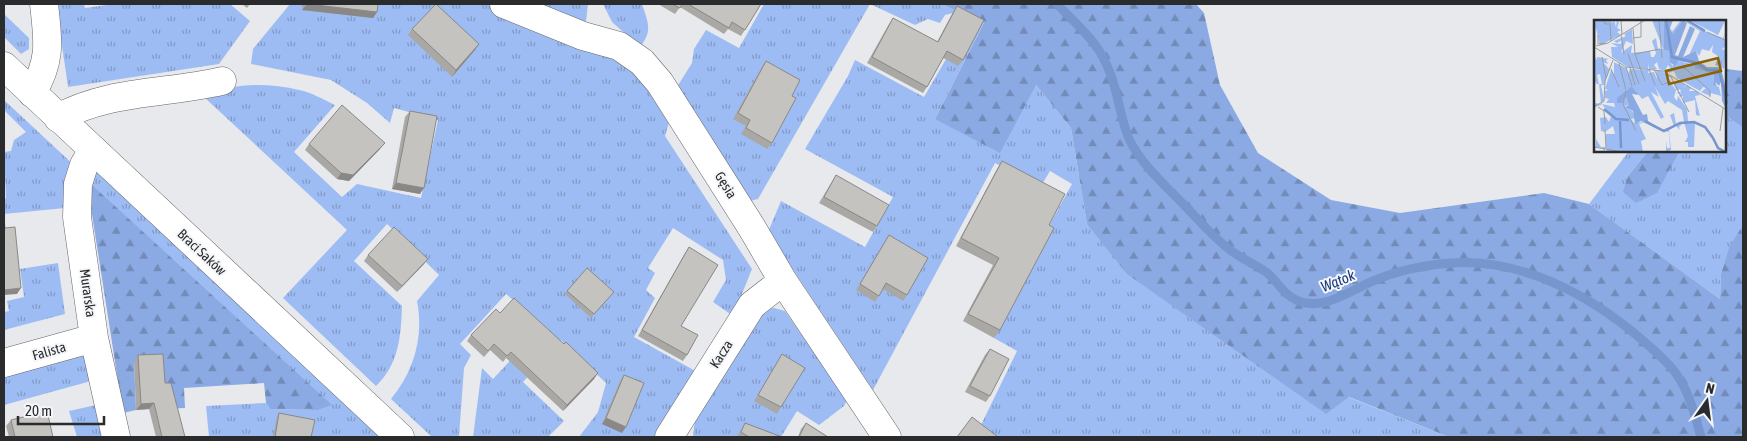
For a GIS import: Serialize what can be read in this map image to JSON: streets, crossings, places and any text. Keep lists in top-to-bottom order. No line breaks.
{"streets":{"street":["Gęsia","Braci Saków","Murarska","Falista","Kacza"]},"crossings":[["Gęsia","Kacza"],["Braci Saków","Murarska"],["Murarska","Falista"]],"water":["Wątok"],"scale_bar":"20 m","north":"top"}
